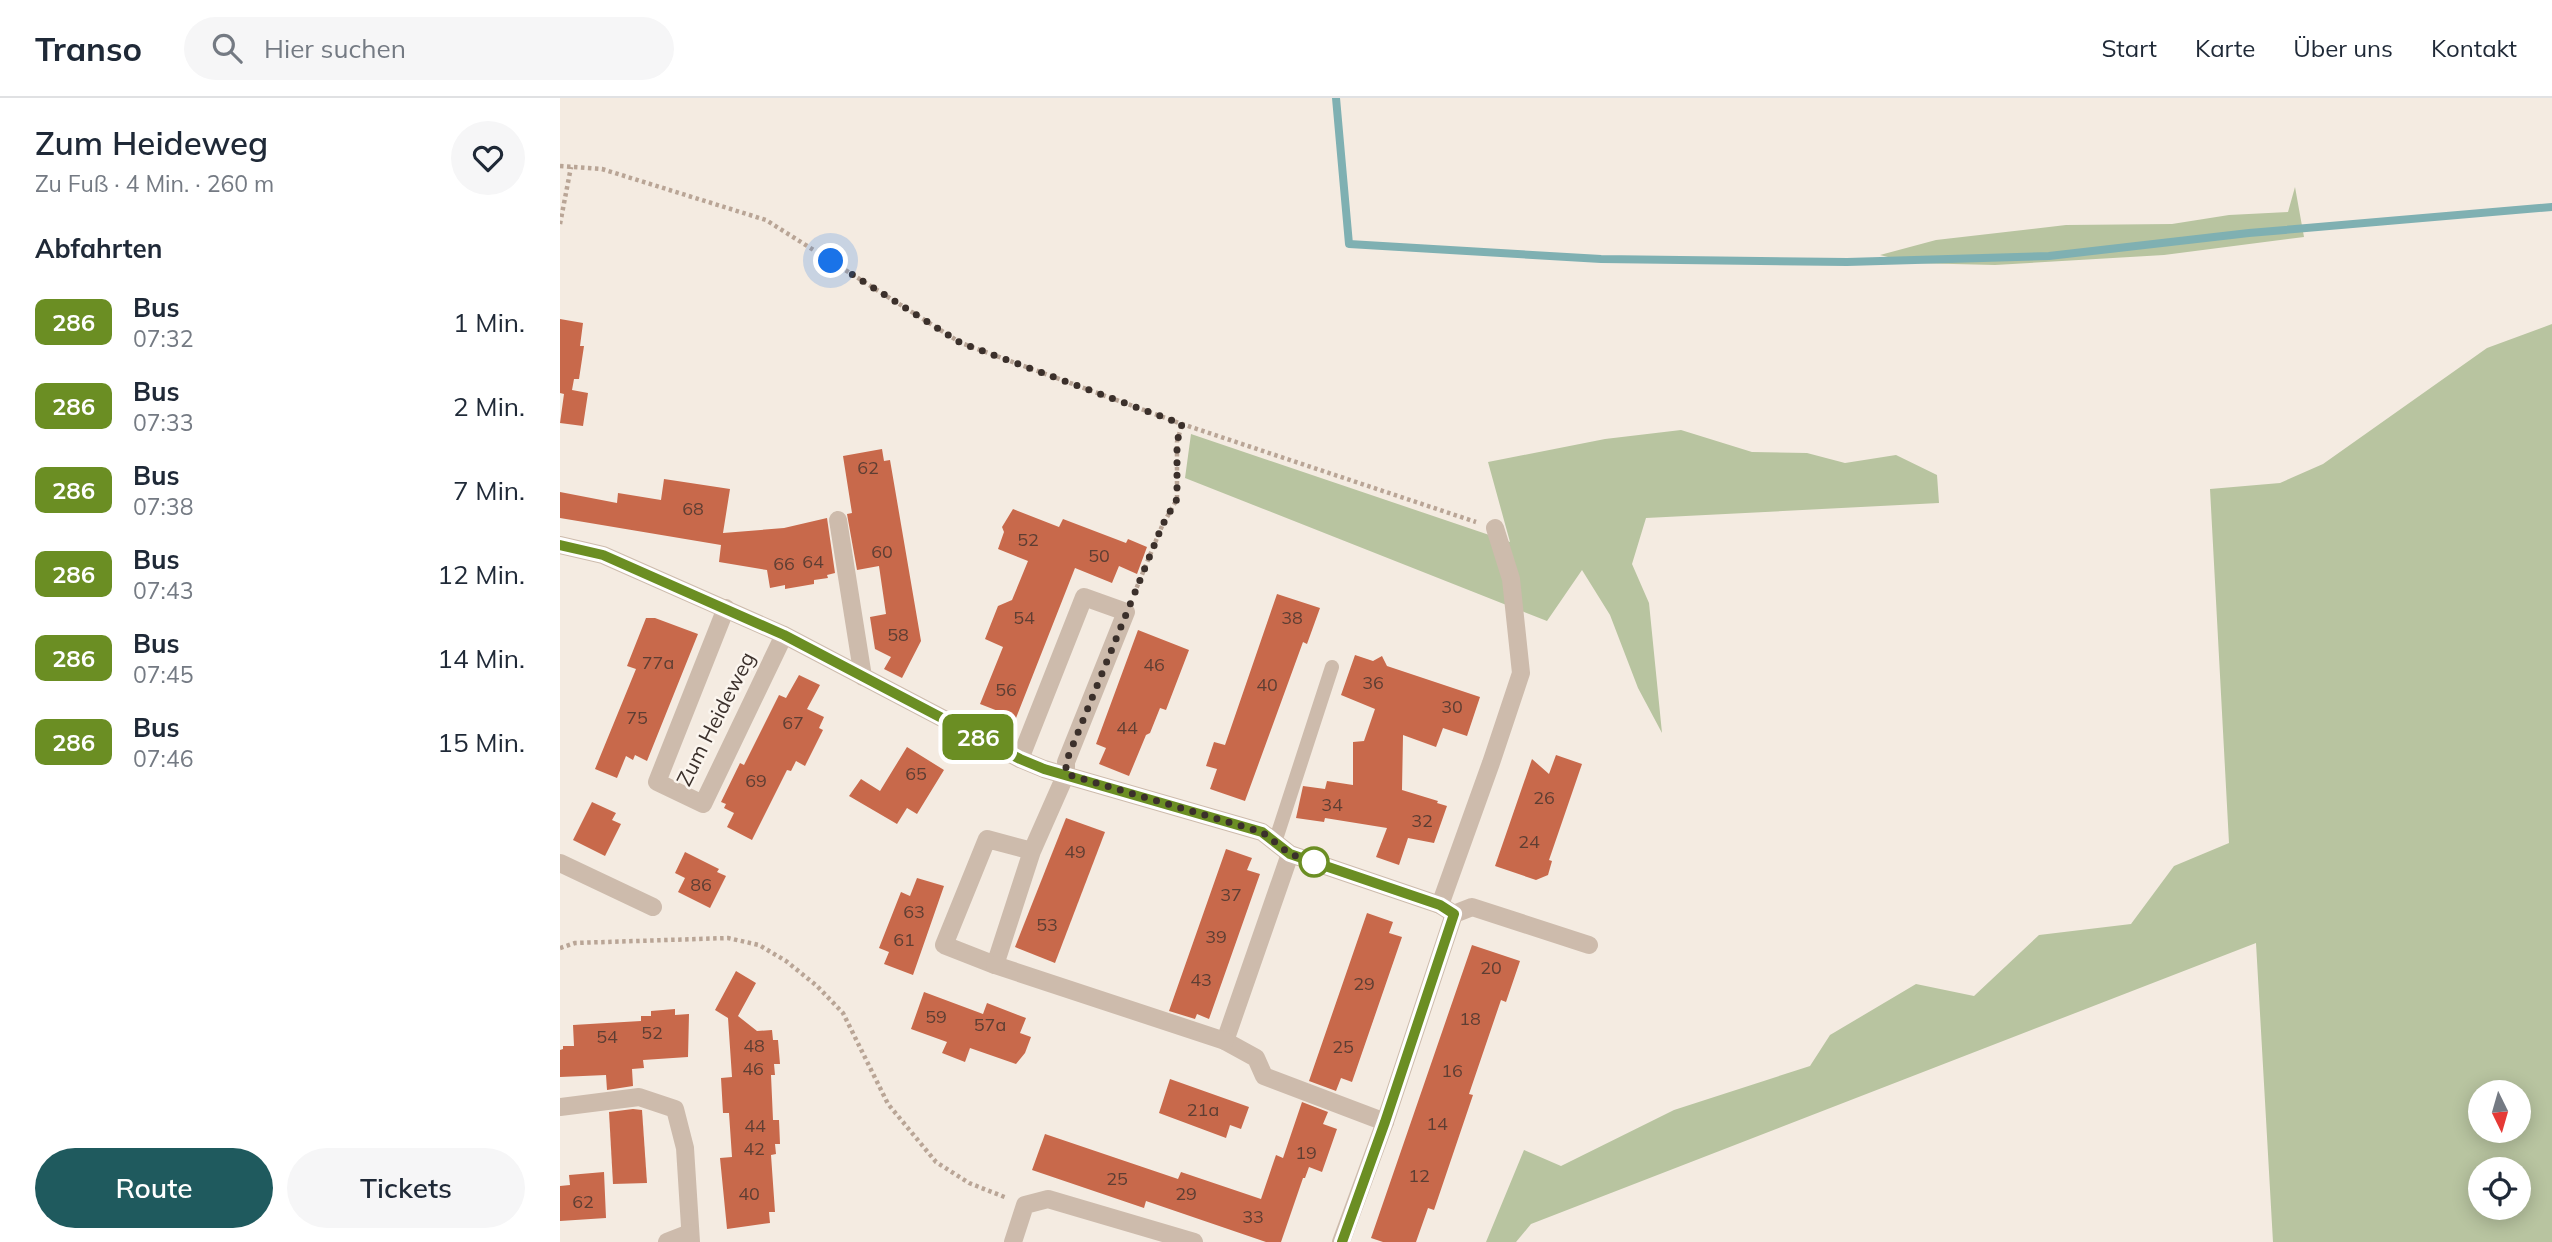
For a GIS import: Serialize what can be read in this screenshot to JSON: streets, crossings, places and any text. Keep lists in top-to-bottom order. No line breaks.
{"streets":{"street":["Zum Heideweg"]},"lines":["bus line 286"],"house_numbers":["62","68","52","60","50","64","66","54","38","58","77a","46","36","40","56","30","75","67","44","65","69","26","34","32","24","49","86","37","63","53","39","61","20","43","29","59","18","57a","52","54","48","25","46","16","21a","14","44","42","19","12","25","40","29","62","33"],"north":"bottom","page":{"header":"Transo","search":"Hier suchen","nav":["Start","Karte","Über uns","Kontakt"],"heading":[["Zum Heideweg","Zu Fuß · 4 Min. · 260 m"],"Abfahrten"],"on_map":"286","list":[{"mark":"286","name":"Bus","note":"07:32","value":"1 Min."},{"mark":"286","name":"Bus","note":"07:33","value":"2 Min."},{"mark":"286","name":"Bus","note":"07:38","value":"7 Min."},{"mark":"286","name":"Bus","note":"07:43","value":"12 Min."},{"mark":"286","name":"Bus","note":"07:45","value":"14 Min."},{"mark":"286","name":"Bus","note":"07:46","value":"15 Min."}],"buttons":["Route","Tickets"]}}
